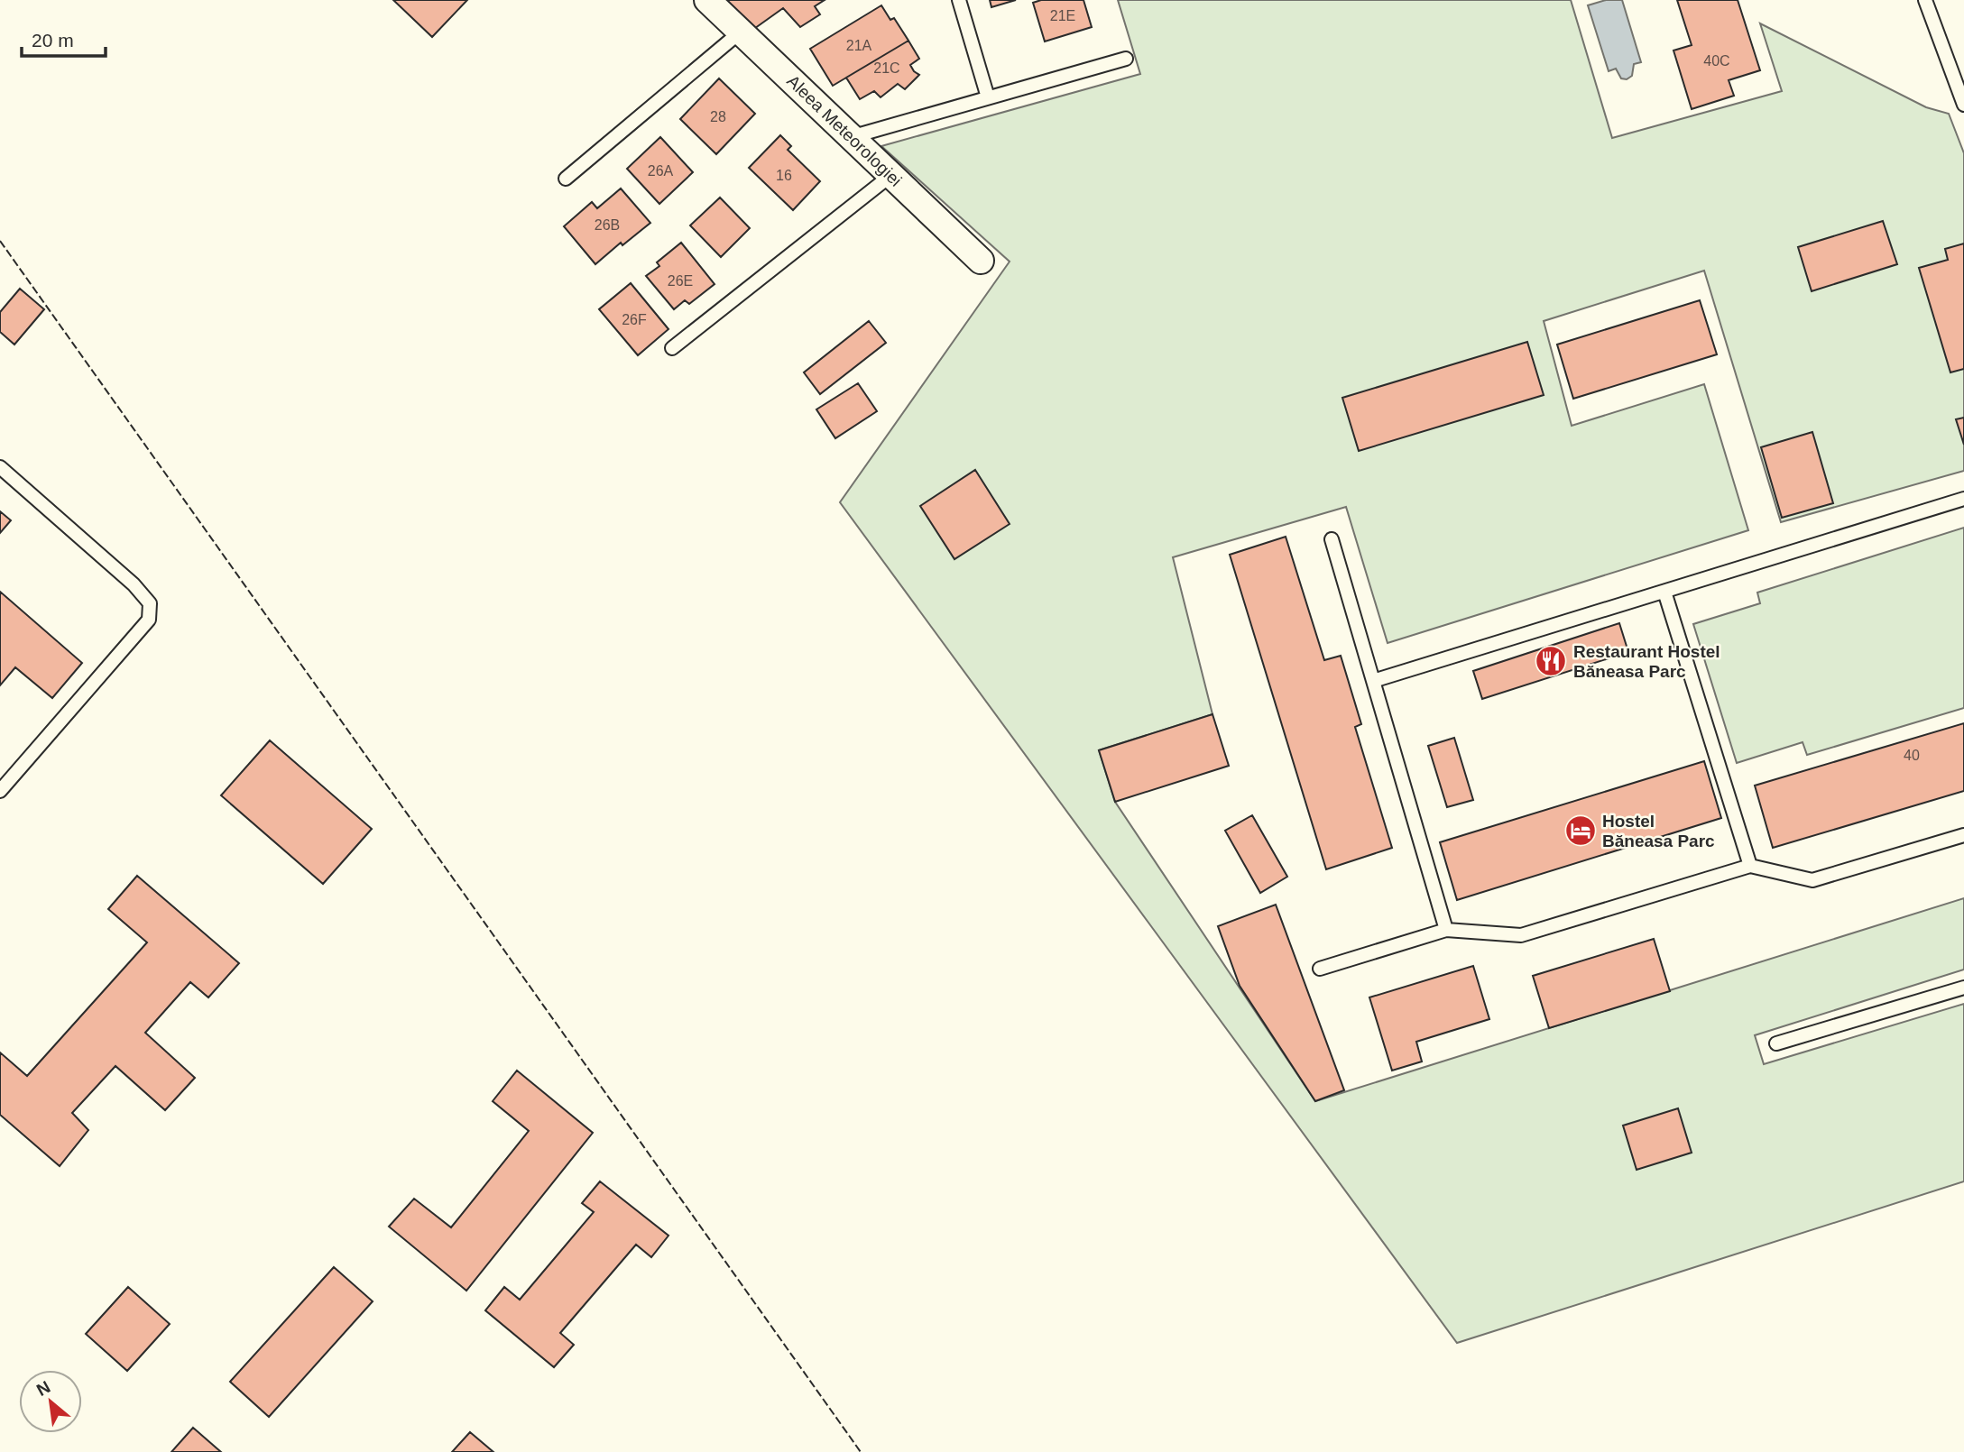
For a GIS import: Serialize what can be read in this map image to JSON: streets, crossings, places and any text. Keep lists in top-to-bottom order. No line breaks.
{"streets":{"street":["Aleea Meteorologiei"]},"places":{"restaurant":["Restaurant Hostel Băneasa Parc"],"hotel":["Hostel Băneasa Parc"]},"house_numbers":["21E","21A","40C","21C","28","26A","16","26B","26E","26F","40"],"scale_bar":"20 m","north":"top left"}
